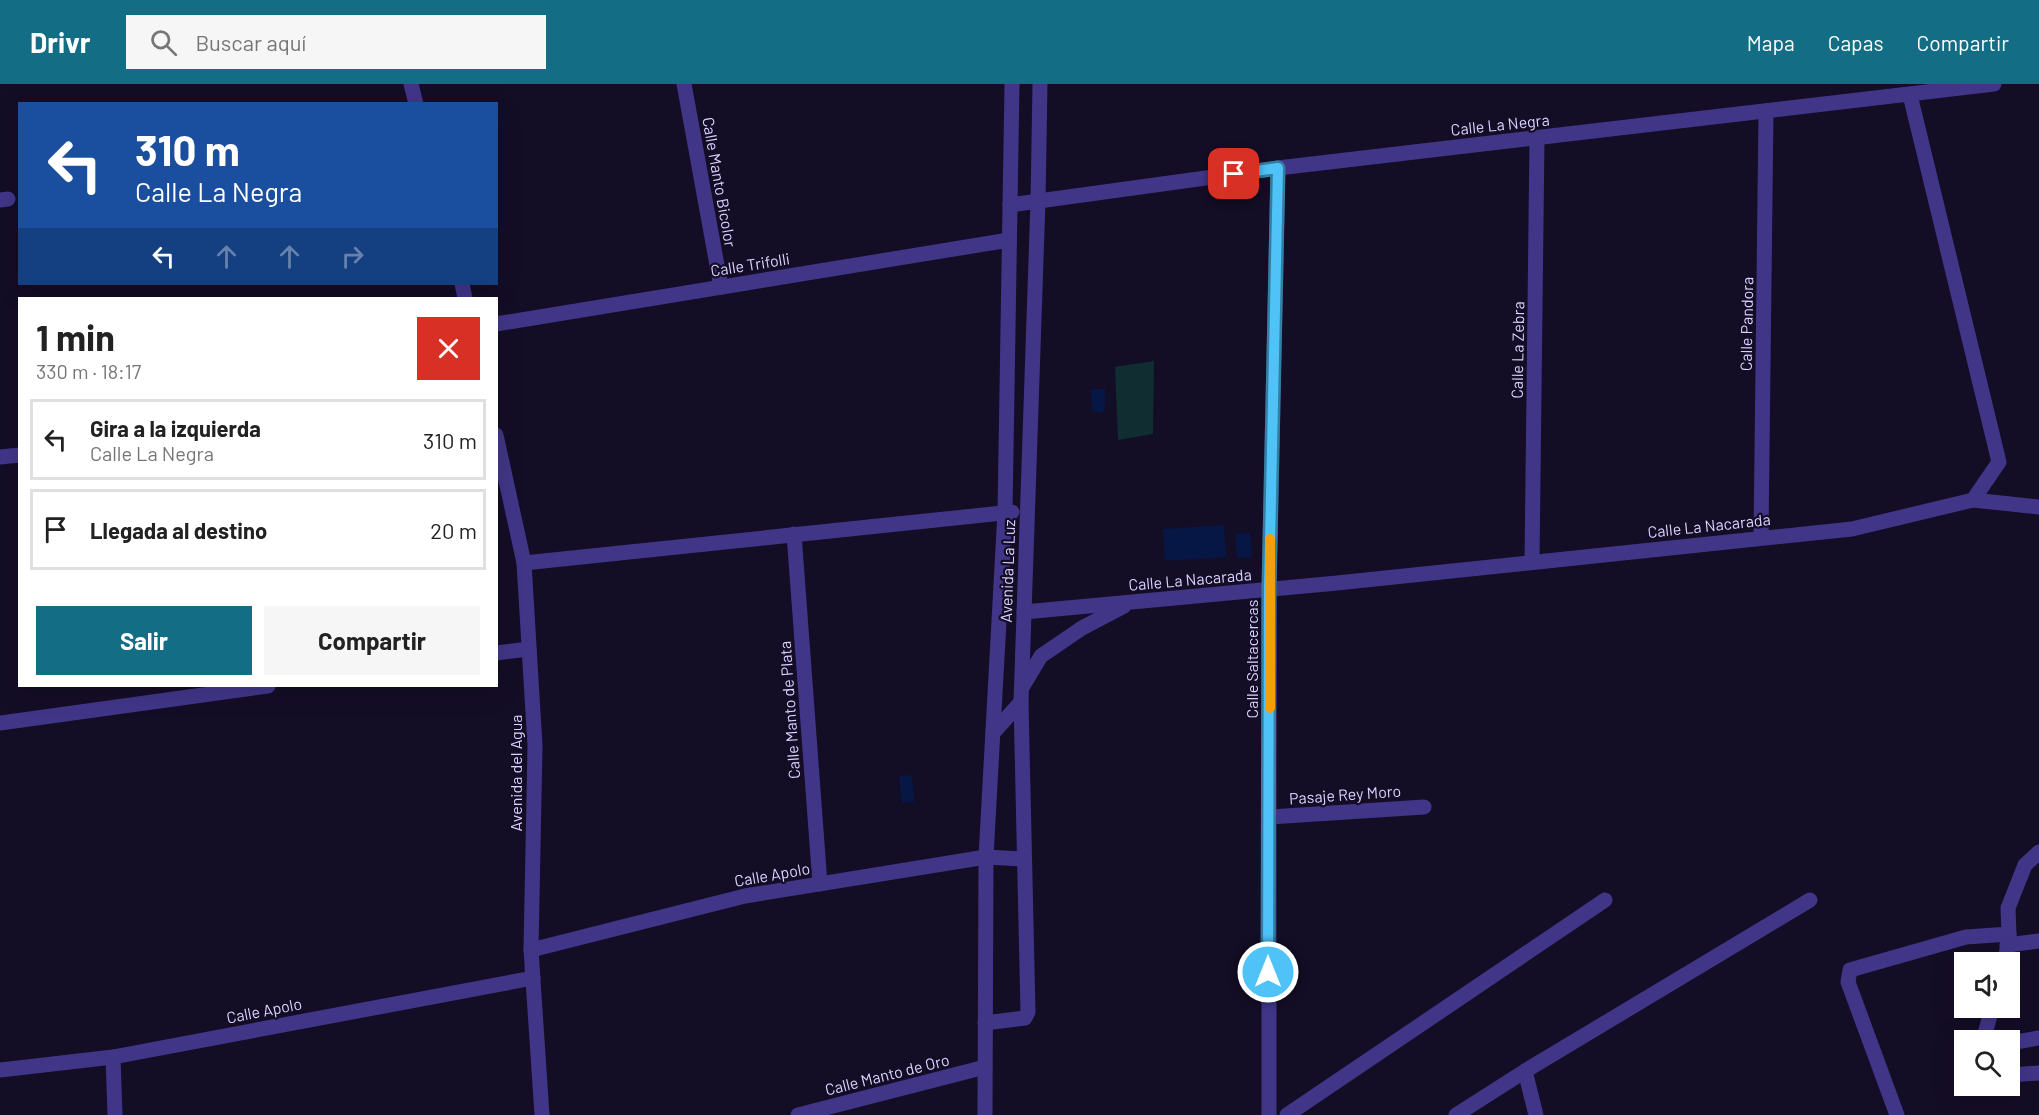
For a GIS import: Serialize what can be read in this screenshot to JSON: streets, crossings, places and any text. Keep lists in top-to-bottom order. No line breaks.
{"streets":{"street":["Calle La Negra","Calle Manto Bicolor","Calle Trifolli","Calle Pandora","Calle La Zebra","Calle La Nacarada","Avenida La Luz","Calle Saltacercas","Calle Manto de Plata","Avenida del Agua","Pasaje Rey Moro","Calle Apolo","Calle Manto de Oro"]},"crossings":[["Calle La Negra","Calle Pandora"],["Calle La Negra","Calle La Zebra"],["Calle La Negra","Avenida La Luz"],["Calle La Negra","Calle Saltacercas"],["Calle Manto Bicolor","Calle Trifolli"],["Calle Trifolli","Avenida La Luz"],["Calle Pandora","Calle La Nacarada"],["Calle La Zebra","Calle La Nacarada"],["Calle La Nacarada","Avenida La Luz"],["Calle La Nacarada","Calle Saltacercas"],["Avenida La Luz","Calle Apolo"],["Avenida La Luz","Calle Manto de Oro"],["Calle Saltacercas","Pasaje Rey Moro"],["Calle Manto de Plata","Calle Apolo"],["Avenida del Agua","Calle Apolo"]],"page":{"header":"Drivr","search":"Buscar aquí","nav":["Mapa","Capas","Compartir"],"turn":["310 m","Calle La Negra"],"heading":["1 min","330 m · 18:17"],"list":[{"name":"Gira a la izquierda","note":"Calle La Negra","value":"310 m"},{"name":"Llegada al destino","value":"20 m"}],"buttons":["Salir","Compartir"]}}
